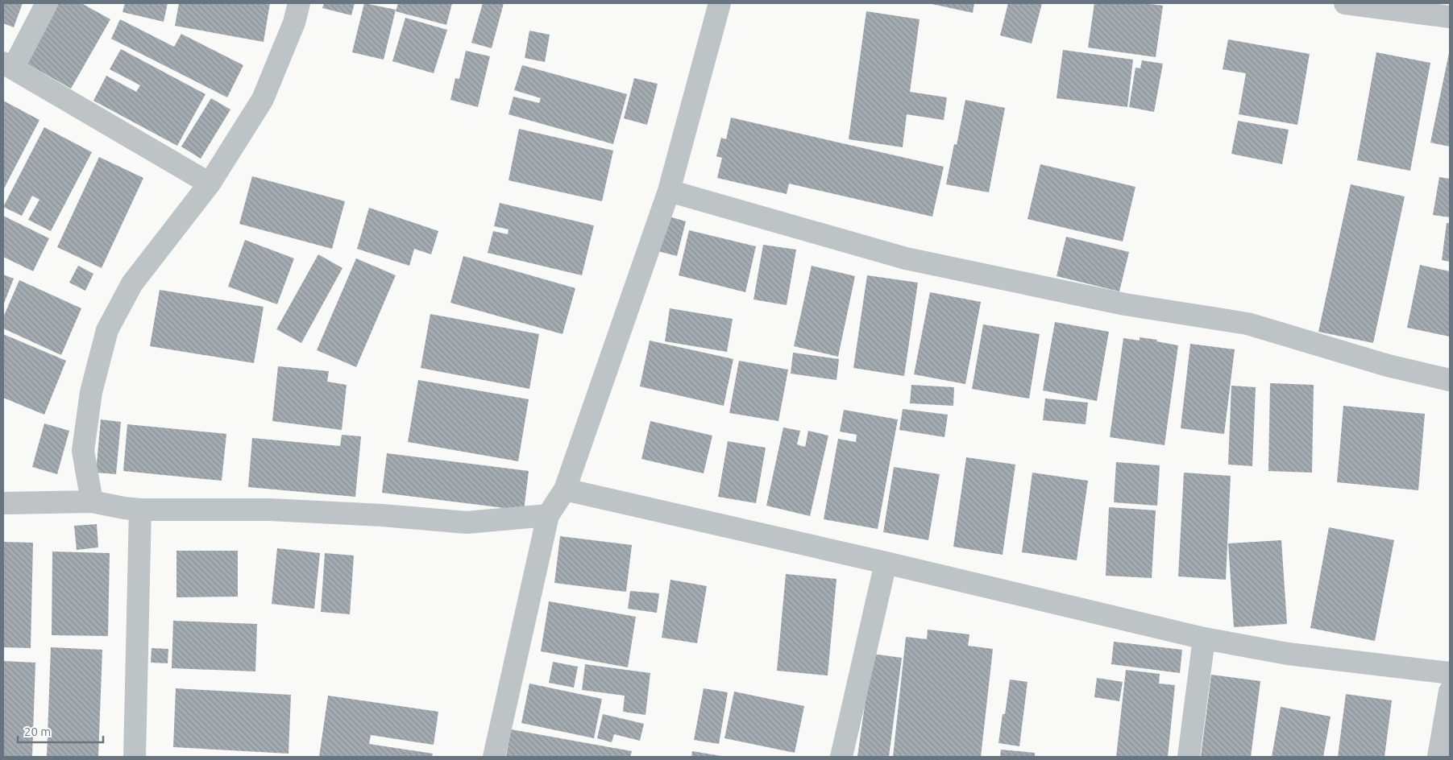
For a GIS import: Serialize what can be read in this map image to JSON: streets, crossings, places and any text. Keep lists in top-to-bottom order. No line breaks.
{"scale_bar":"20 m"}
